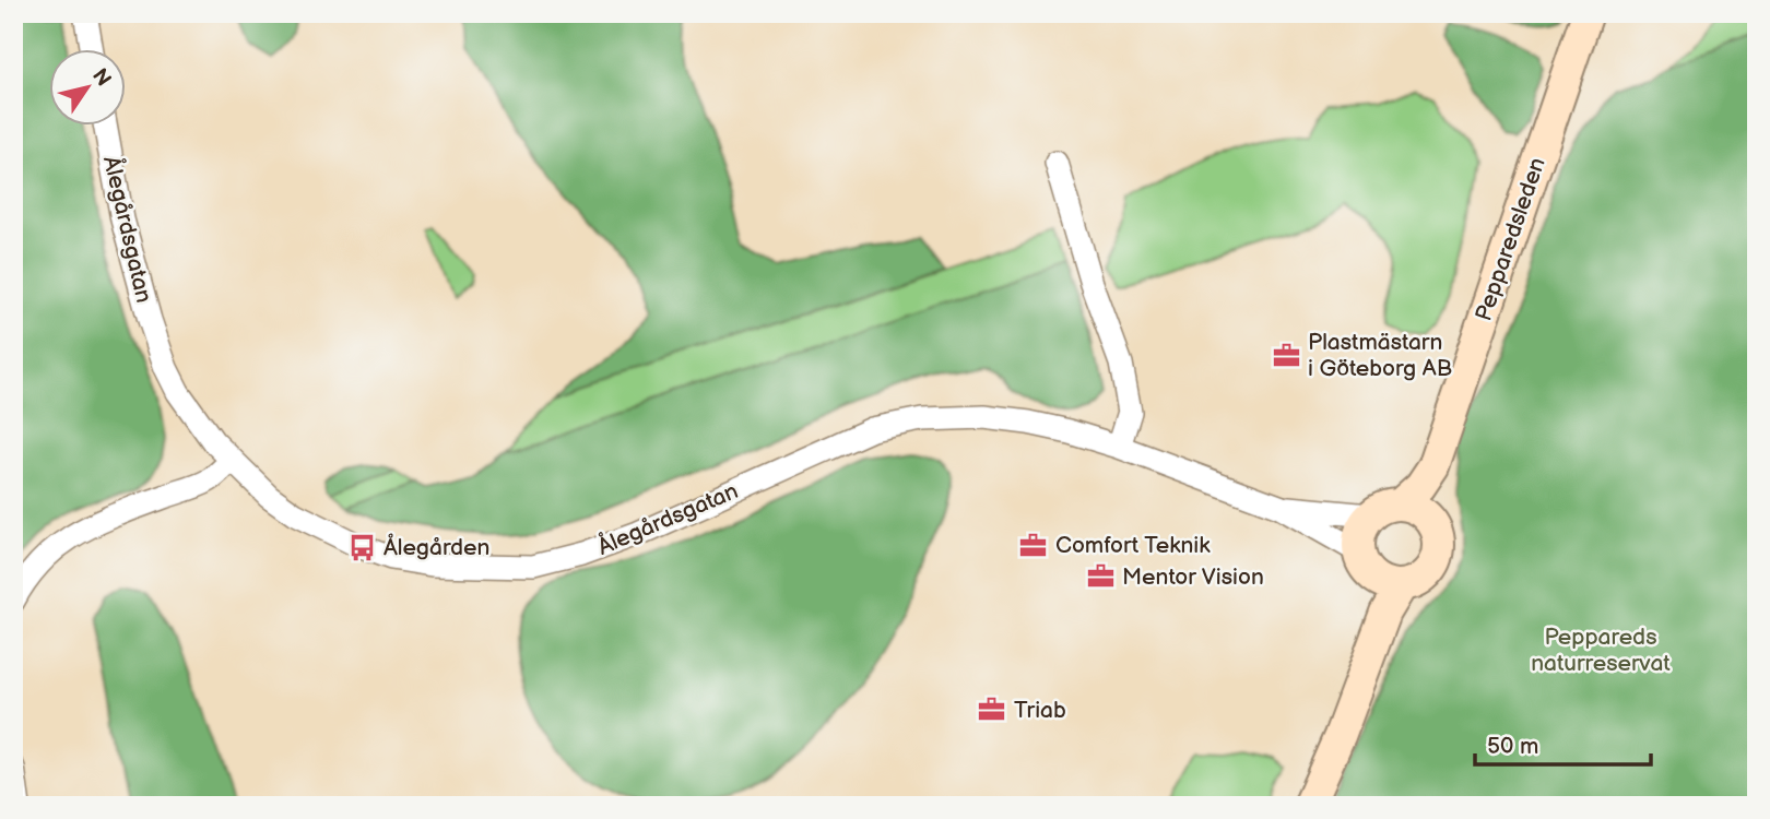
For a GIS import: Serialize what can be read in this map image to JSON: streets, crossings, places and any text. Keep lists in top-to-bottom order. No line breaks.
{"streets":{"street":["Ålegårdsgatan","Pepparedsleden"]},"crossings":[["Ålegårdsgatan","Pepparedsleden"]],"parks":["Peppareds naturreservat"],"places":{"office":["Plastmästarn i Göteborg AB","Comfort Teknik","Mentor Vision","Triab"],"bus stop":["Ålegården"]},"scale_bar":"50 m","north":"top right"}
